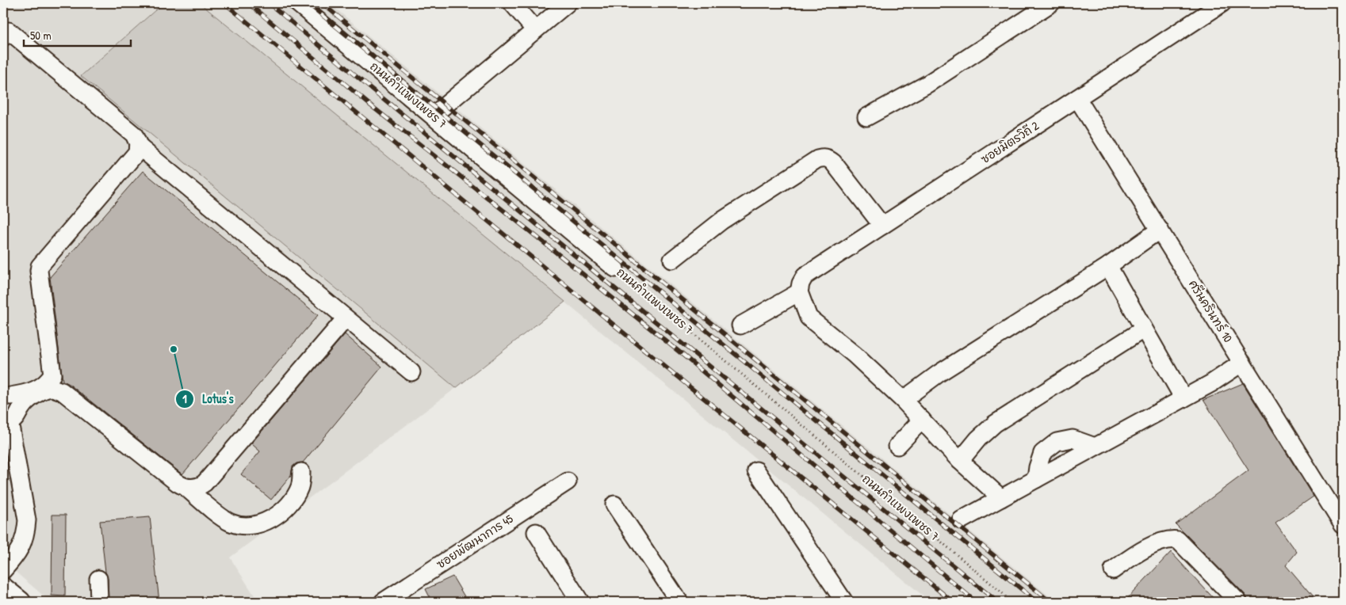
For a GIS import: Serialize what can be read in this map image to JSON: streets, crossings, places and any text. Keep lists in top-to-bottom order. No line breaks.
{"streets":{"street":["ถนนกำแพงเพชร 7","ซอยมิตรวิถี 2","ศรีนครินทร์ 10","ซอยพัฒนาการ 45"]},"crossings":[["ซอยมิตรวิถี 2","ศรีนครินทร์ 10"]],"places":["Lotus's"],"scale_bar":"50 m"}
